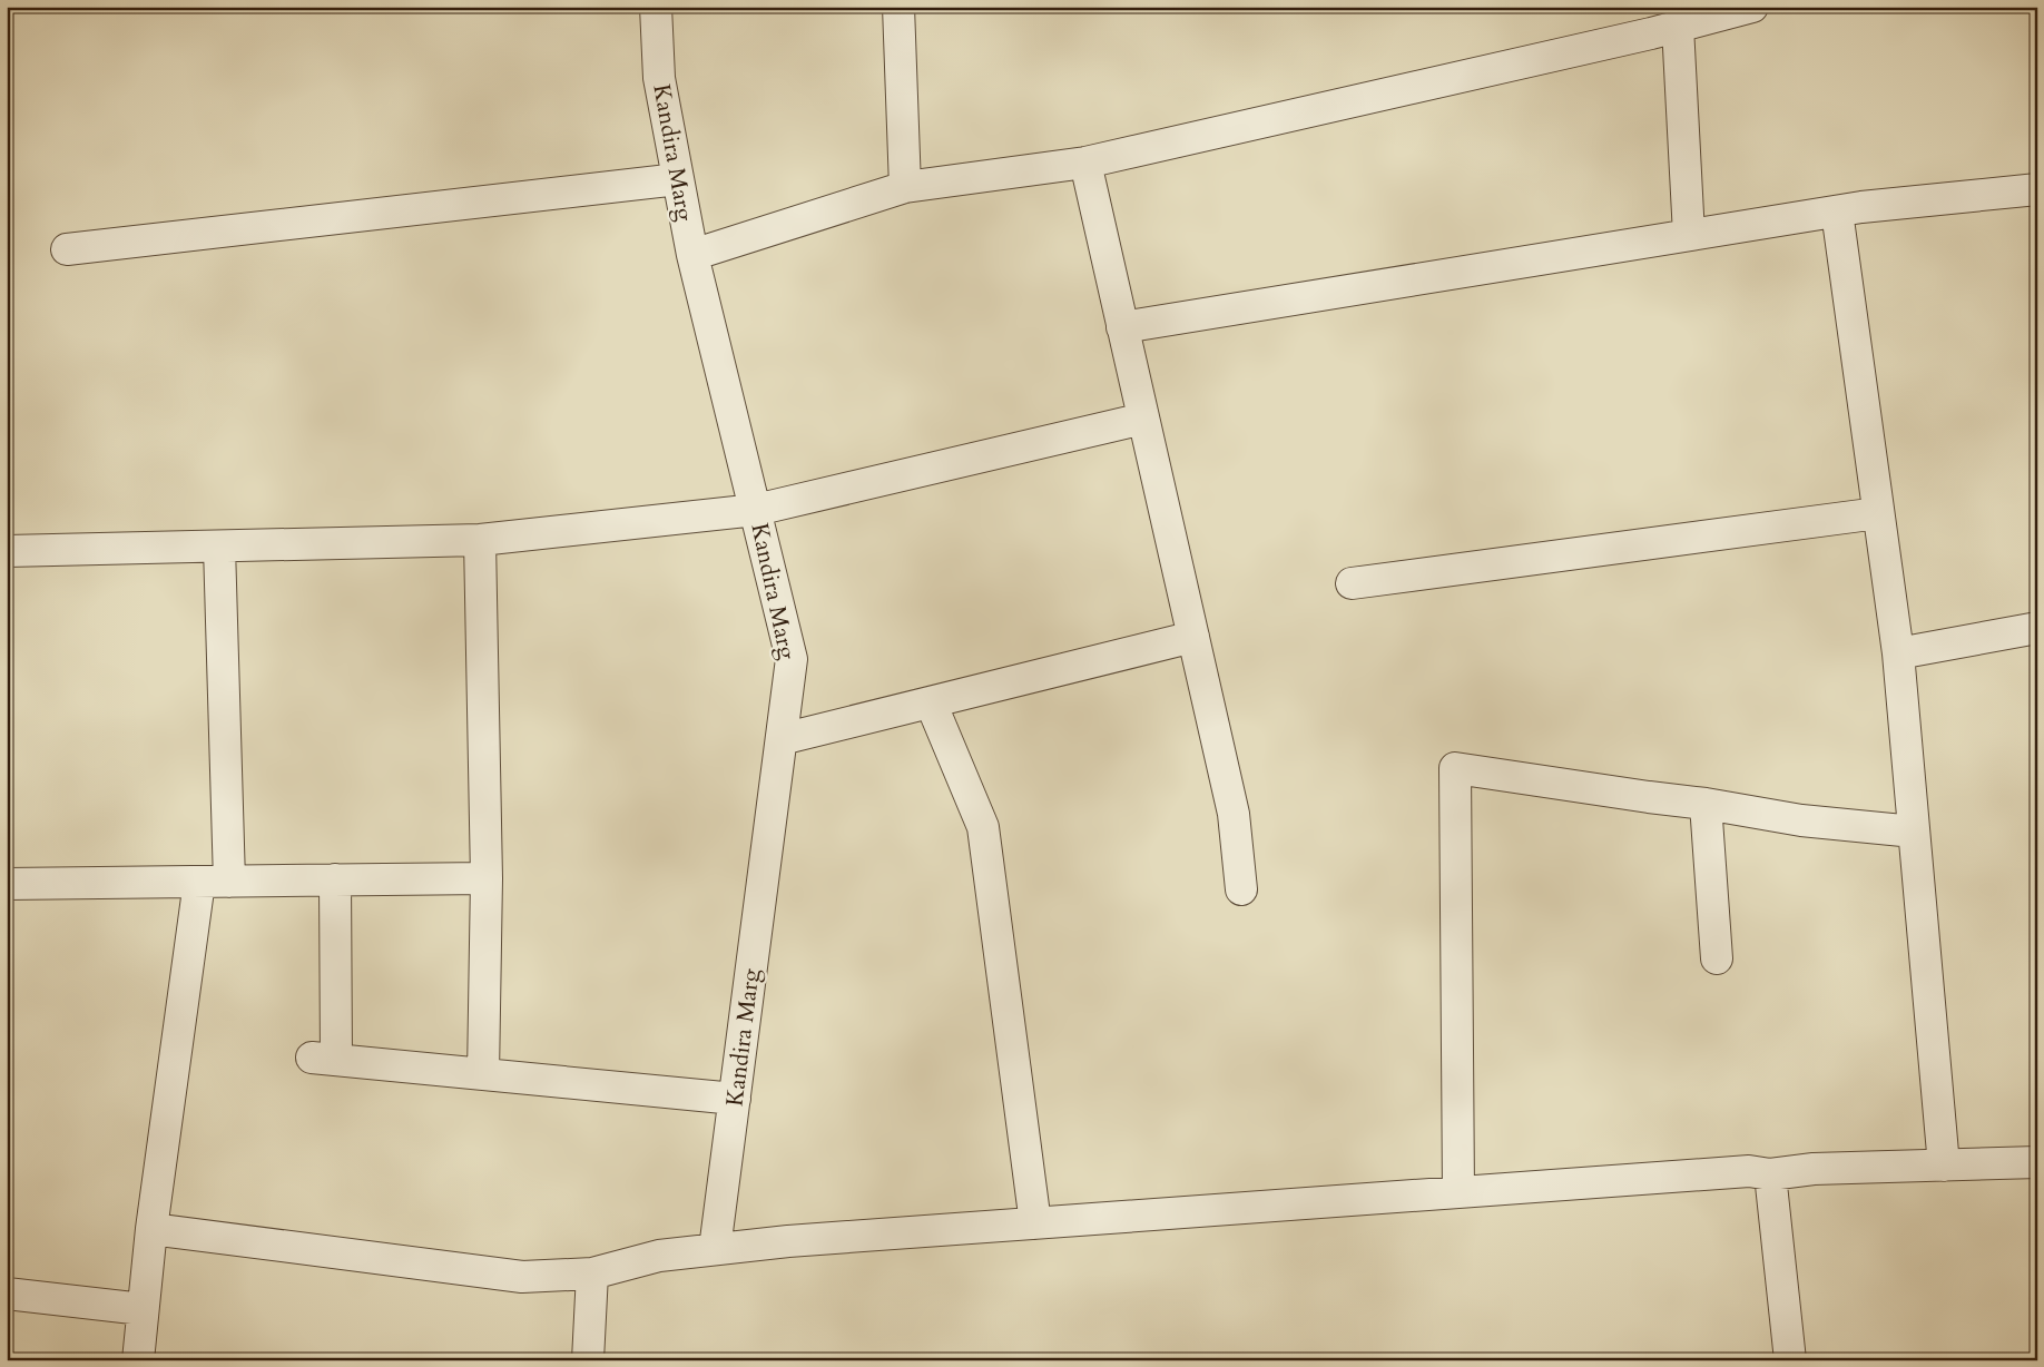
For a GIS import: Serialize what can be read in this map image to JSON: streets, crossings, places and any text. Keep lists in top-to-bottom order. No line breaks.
{"streets":{"street":["Kandira Marg"]}}
